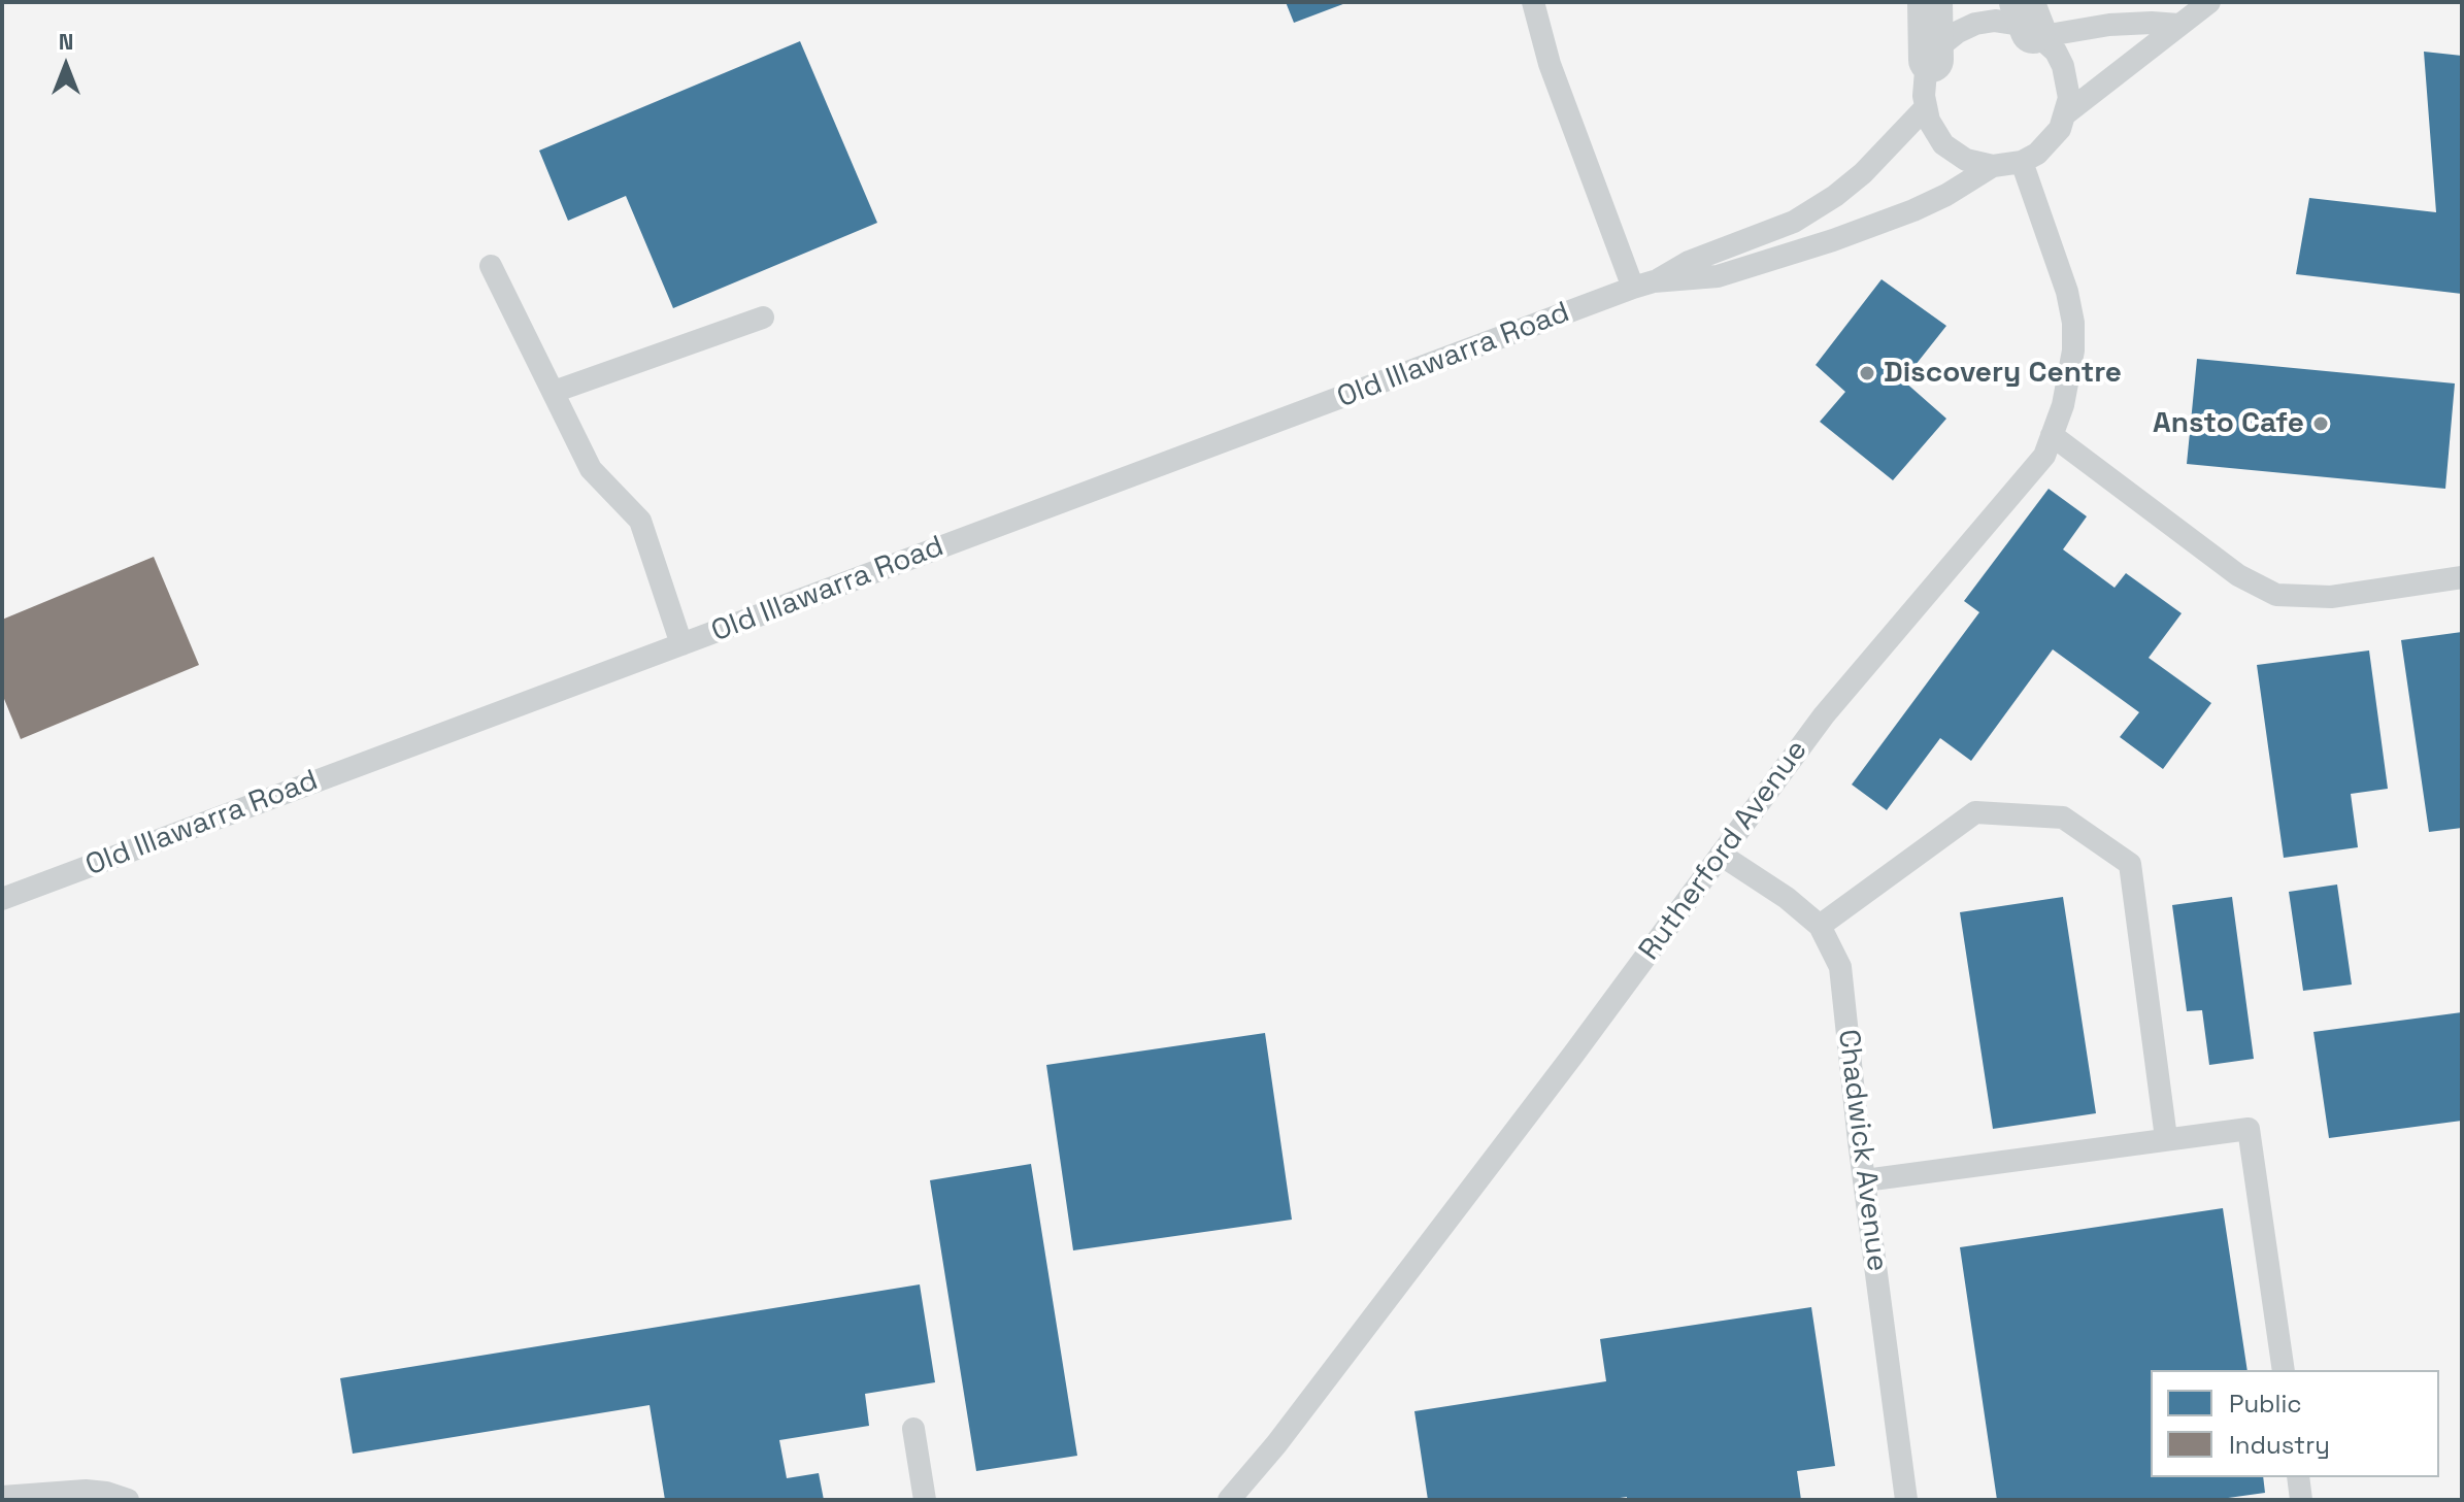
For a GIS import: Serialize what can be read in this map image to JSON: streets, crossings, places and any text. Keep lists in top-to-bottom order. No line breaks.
{"streets":{"lane":["Old Illawarra Road","Rutherford Avenue","Chadwick Avenue"]},"crossings":[["Old Illawarra Road","Rutherford Avenue"],["Rutherford Avenue","Chadwick Avenue"]],"places":["Discovery Centre","Ansto Cafe"],"legend":["Public","Industry"],"north":"top"}
